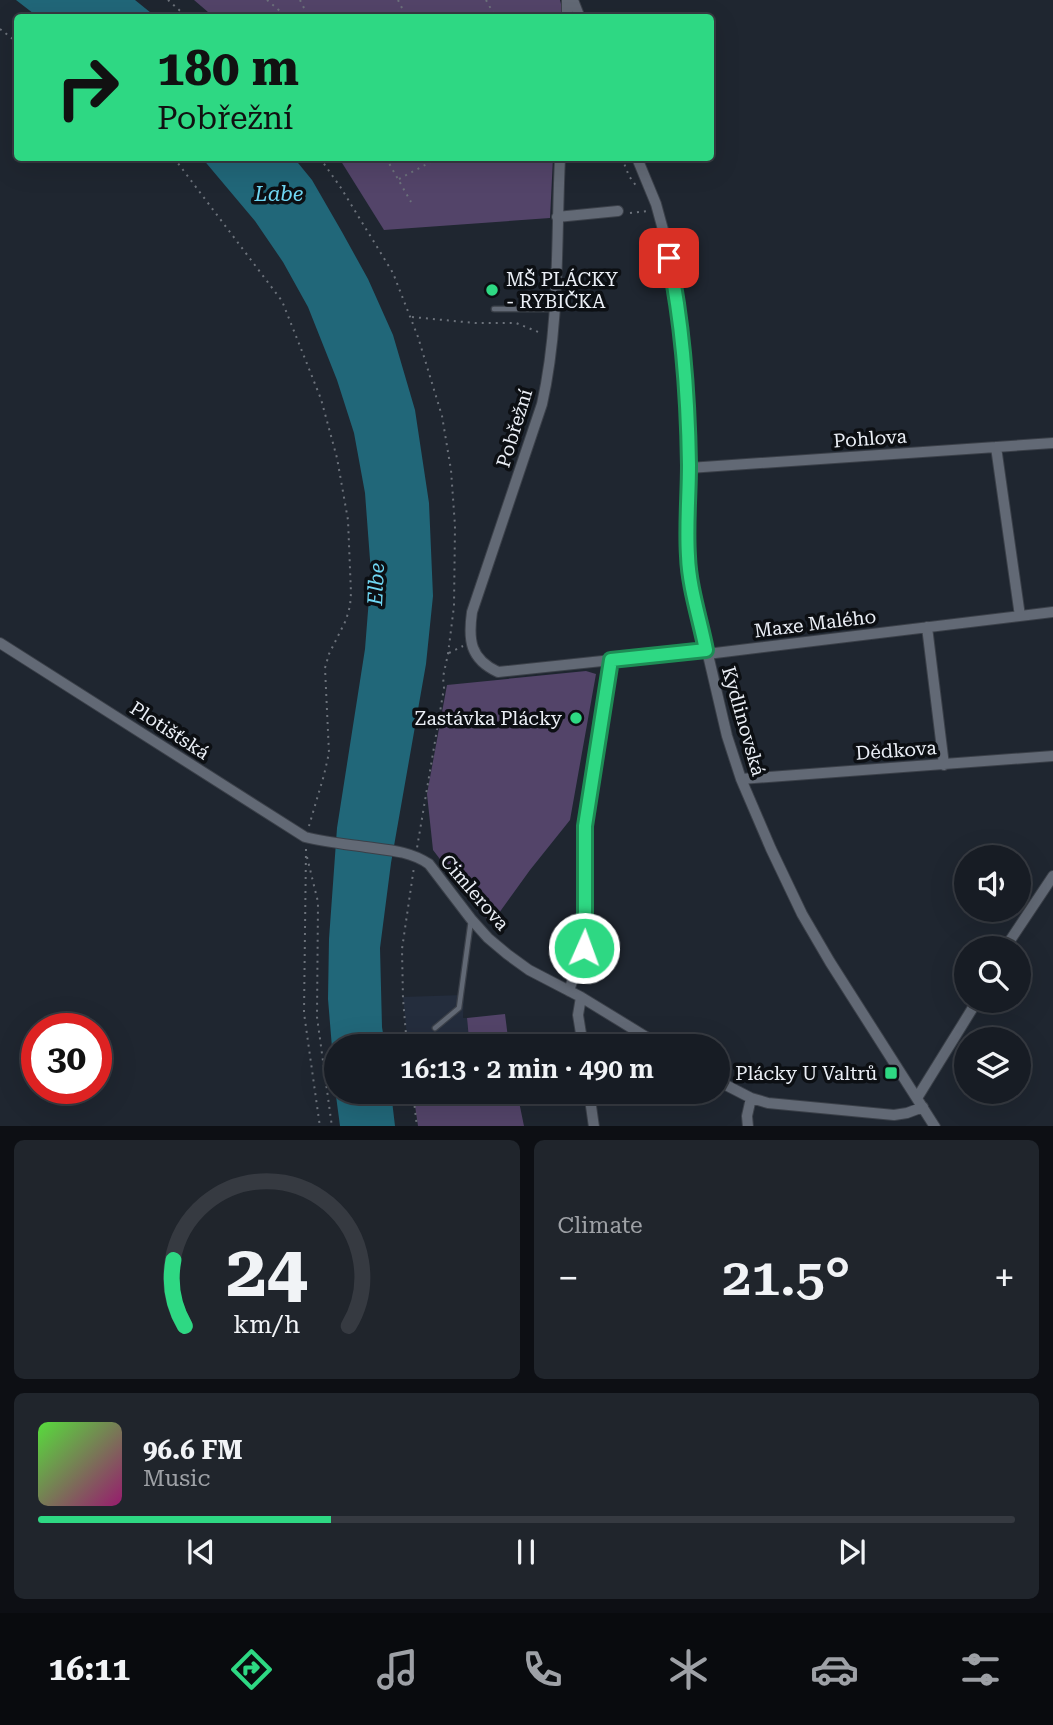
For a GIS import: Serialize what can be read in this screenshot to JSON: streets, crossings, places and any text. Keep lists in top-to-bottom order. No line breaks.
{"streets":{"street":["Pobřežní","Pohlova","Maxe Malého","Kydlinovská","Plotišťská","Dědkova","Cimlerova"]},"crossings":[["Pohlova","Kydlinovská"],["Maxe Malého","Kydlinovská"],["Kydlinovská","Dědkova"],["Plotišťská","Cimlerova"]],"water":["Labe","Elbe"],"places":{"other":["MŠ PLÁCKY - RYBIČKA","Zastávka Plácky"],"transit":["Plácky U Valtrů"]},"page":{"turn":["180 m","Pobřežní"],"limit":"30","trip":"16:13 · 2 min · 490 m","tile":"Climate","heat":["−","21.5°","+"],"song":["96.6 FM","Music"],"tabs":"16:11","gauge":["24","km/h"]}}
